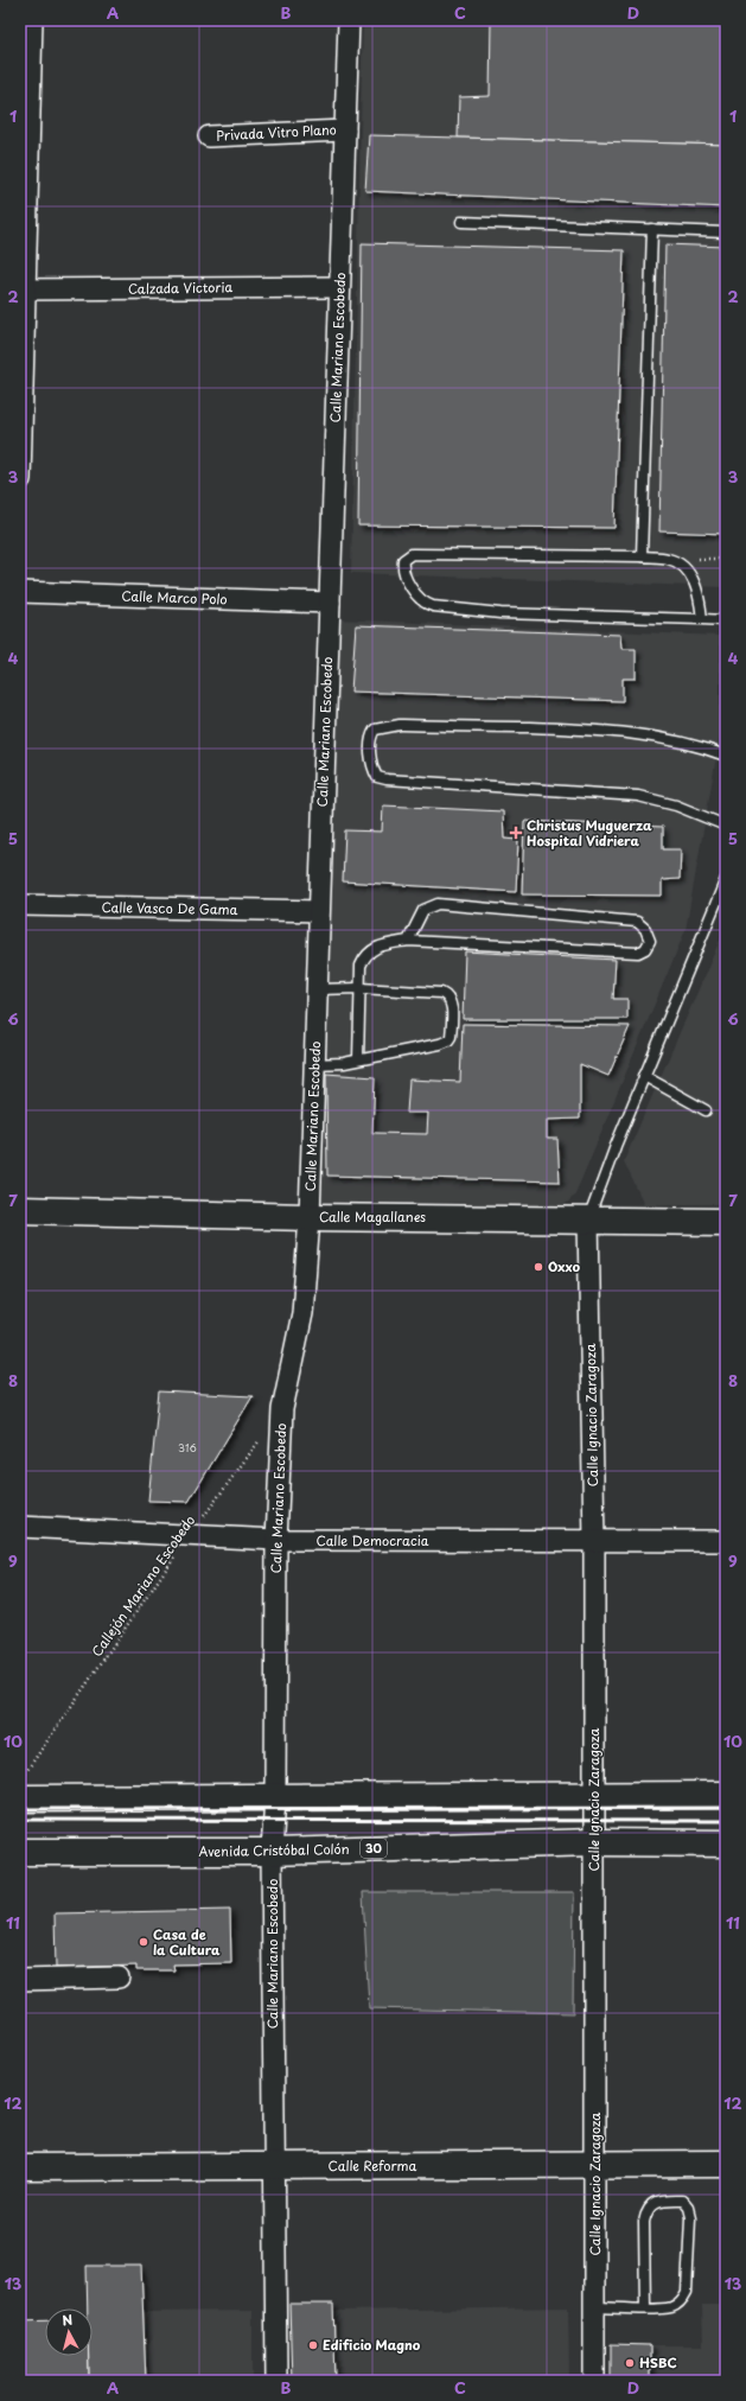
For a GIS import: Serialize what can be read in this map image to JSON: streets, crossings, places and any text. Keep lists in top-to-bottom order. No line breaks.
{"streets":{"street":["Privada Vitro Plano","Calzada Victoria","Calle Mariano Escobedo","Calle Marco Polo","Calle Vasco De Gama","Calle Magallanes","Calle Ignacio Zaragoza","Calle Democracia","30","Avenida Cristóbal Colón","Calle Reforma"],"path":["Callejón Mariano Escobedo"]},"crossings":[["Privada Vitro Plano","Calle Mariano Escobedo"],["Calzada Victoria","Calle Mariano Escobedo"],["Calle Mariano Escobedo","Calle Marco Polo"],["Calle Mariano Escobedo","Calle Vasco De Gama"],["Calle Mariano Escobedo","Calle Magallanes"],["Calle Mariano Escobedo","Calle Democracia"],["Calle Mariano Escobedo","Avenida Cristóbal Colón"],["Calle Mariano Escobedo","Calle Reforma"],["Calle Magallanes","Calle Ignacio Zaragoza"],["Calle Ignacio Zaragoza","Calle Democracia"],["Calle Ignacio Zaragoza","Avenida Cristóbal Colón"],["Calle Ignacio Zaragoza","Calle Reforma"],["Calle Democracia","Callejón Mariano Escobedo"]],"places":{"health":["Christus Muguerza Hospital Vidriera"],"other":["Oxxo","Casa de la Cultura","Edificio Magno","HSBC"]},"house_numbers":["316"],"north":"top","grid":{"columns":["A","B","C","D"],"rows":["1","2","3","4","5","6","7","8","9","10","11","12","13"]}}
